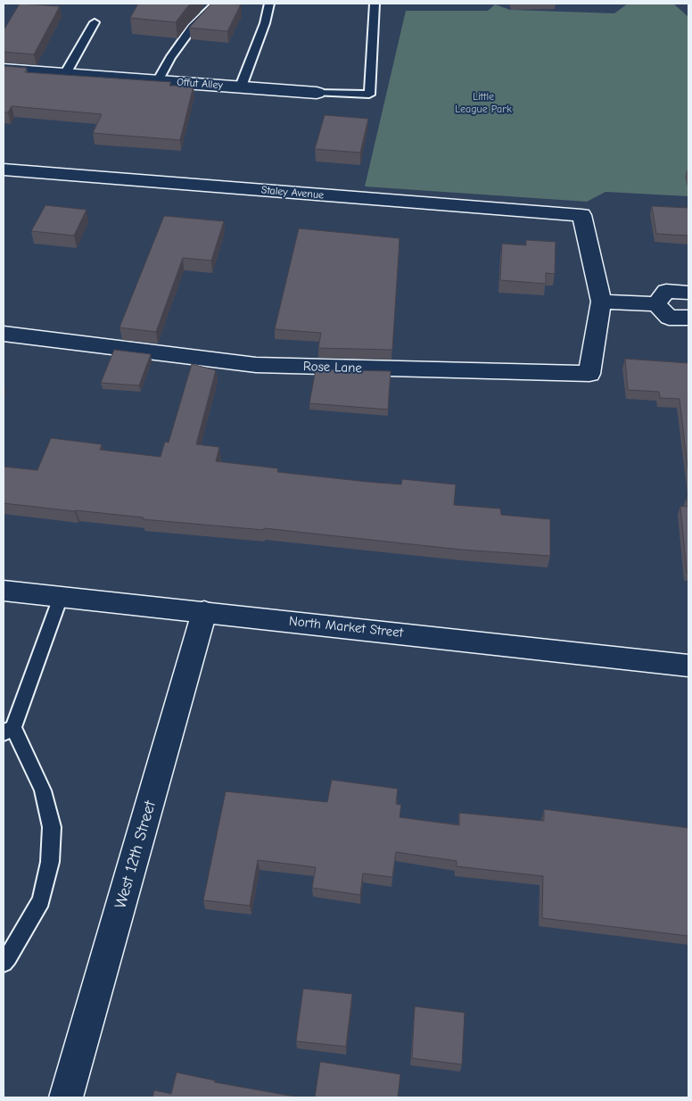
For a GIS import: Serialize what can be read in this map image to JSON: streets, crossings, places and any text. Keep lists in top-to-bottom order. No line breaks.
{"streets":{"street":["Offut Alley","Staley Avenue","Rose Lane","North Market Street","West 12th Street"]},"crossings":[["Staley Avenue","Rose Lane"],["North Market Street","West 12th Street"]],"parks":["Little League Park"]}
